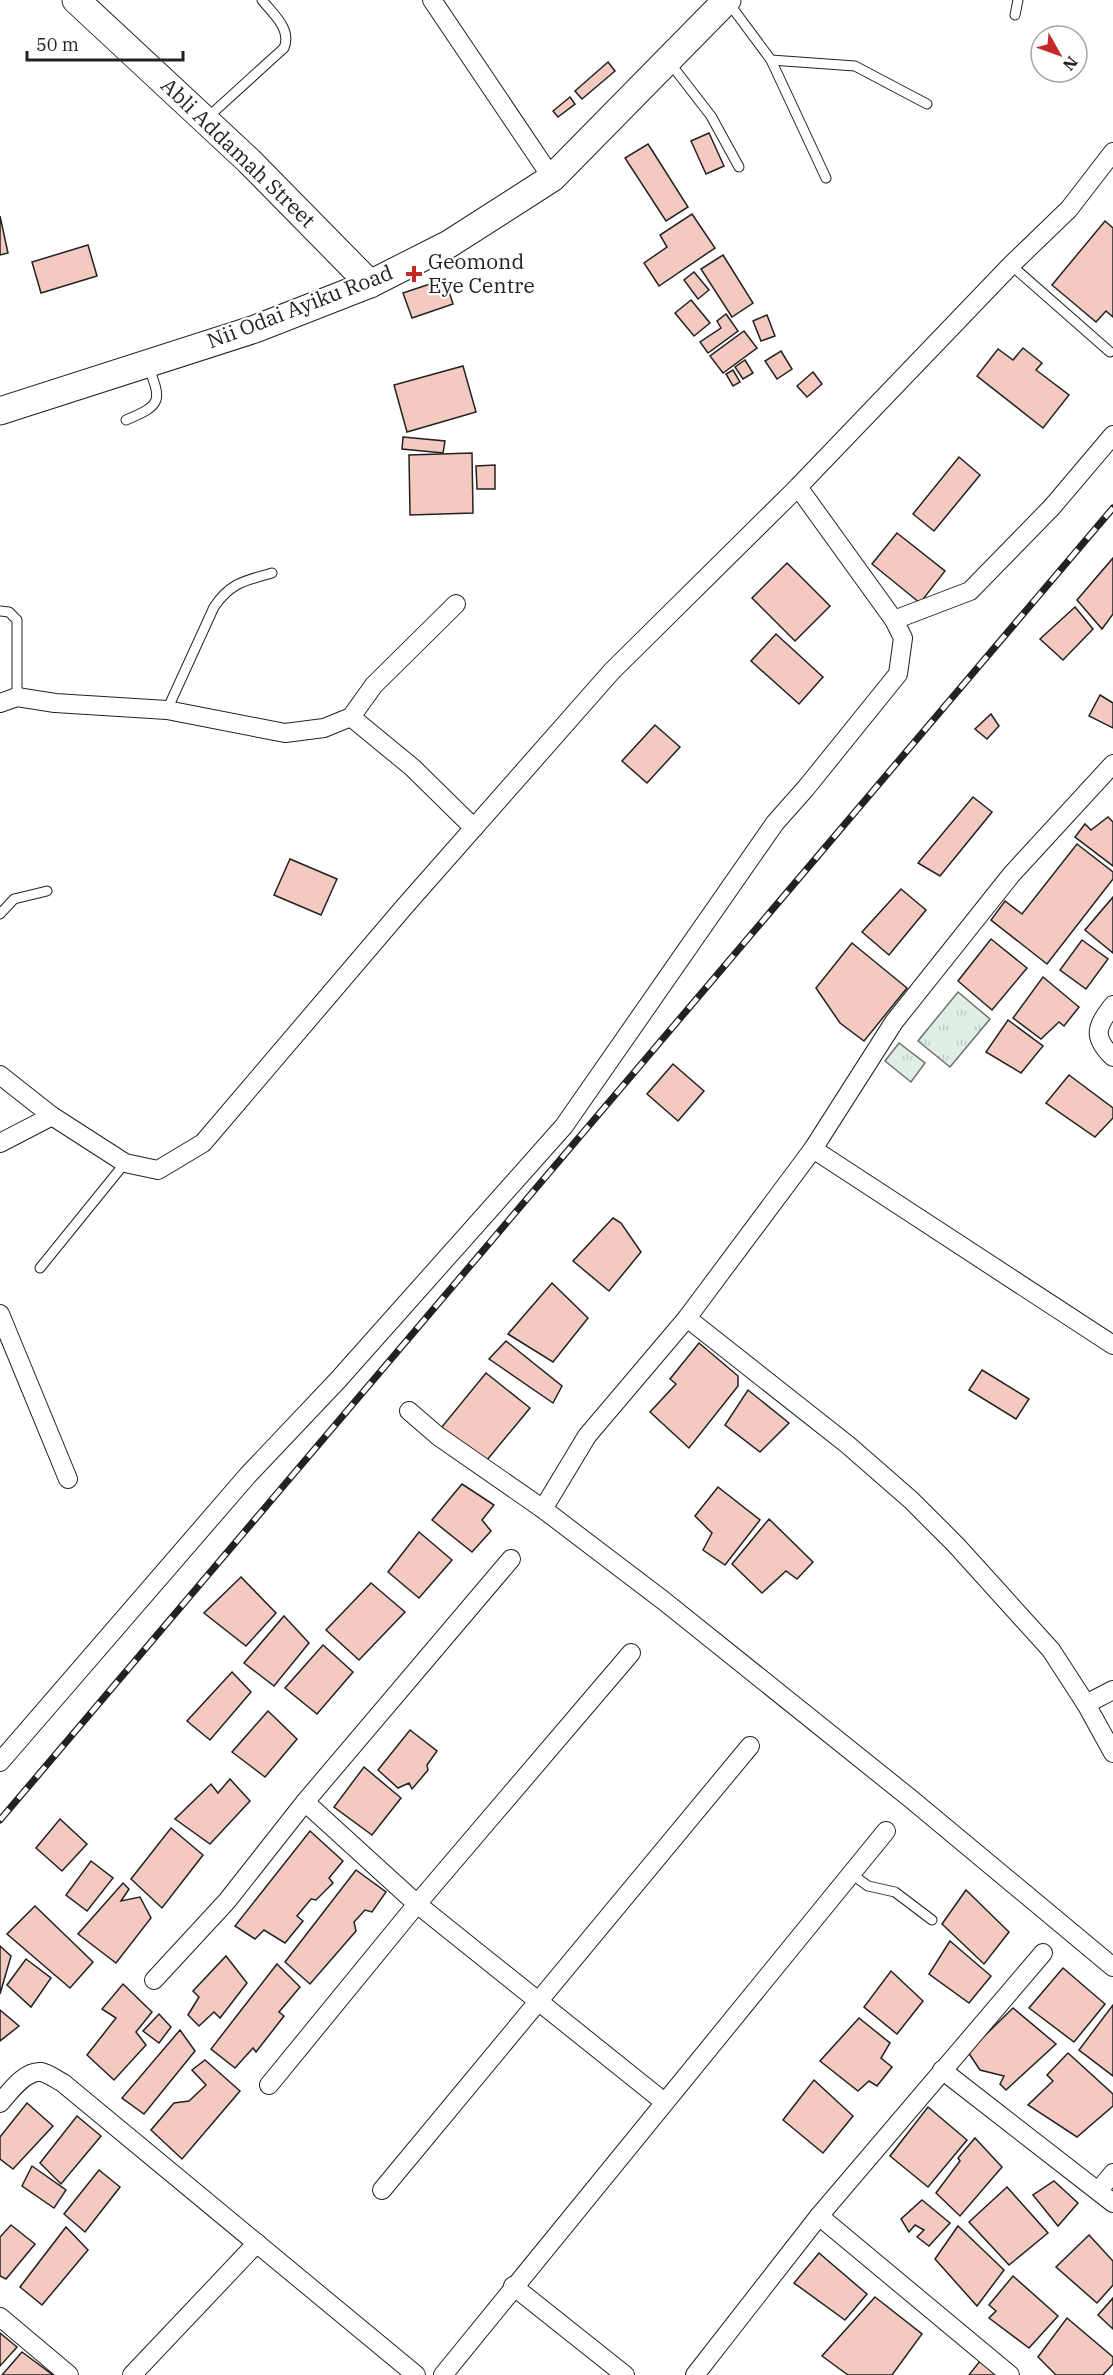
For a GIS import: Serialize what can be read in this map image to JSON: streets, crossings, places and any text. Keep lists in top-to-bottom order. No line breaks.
{"streets":{"street":["Abli Addamah Street","Nii Odai Ayiku Road"]},"crossings":[["Abli Addamah Street","Nii Odai Ayiku Road"]],"places":{"health":["Geomond Eye Centre"]},"scale_bar":"50 m","north":"bottom right"}
